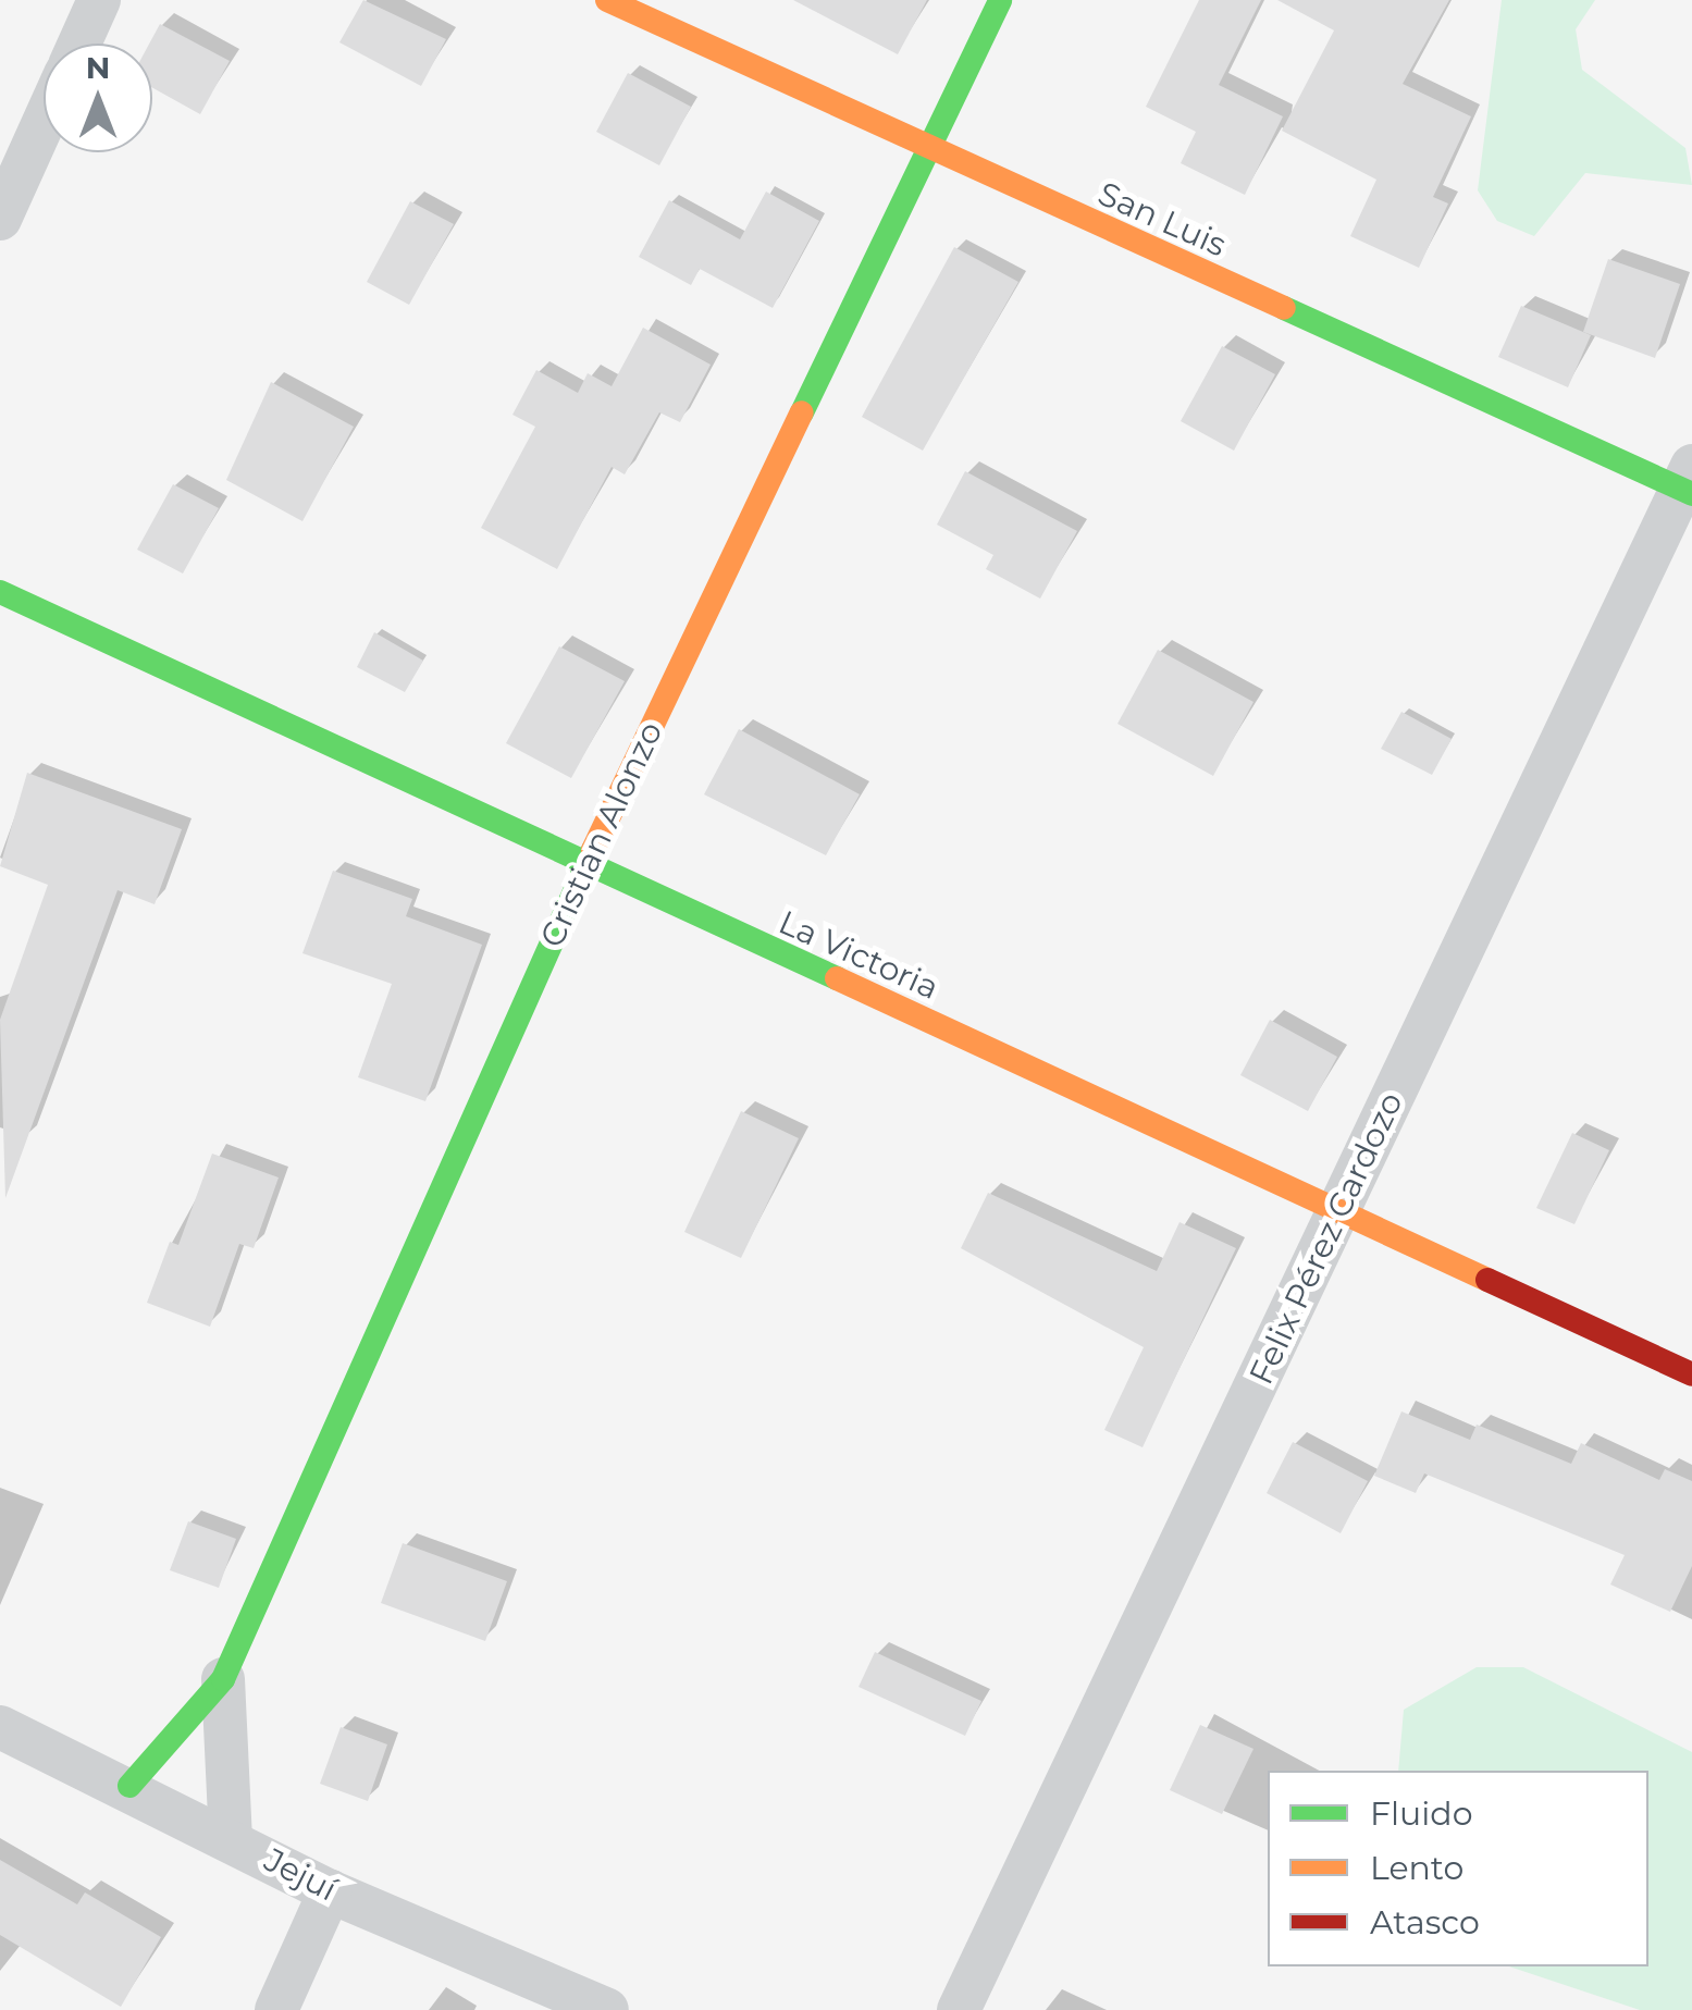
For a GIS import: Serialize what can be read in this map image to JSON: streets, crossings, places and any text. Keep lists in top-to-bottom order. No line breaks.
{"streets":{"street":["San Luis","Cristian Alonzo","La Victoria","Felix Pérez Cardozo","Jejuí"]},"crossings":[["San Luis","Cristian Alonzo"],["San Luis","Felix Pérez Cardozo"],["Cristian Alonzo","La Victoria"],["Cristian Alonzo","Jejuí"],["La Victoria","Felix Pérez Cardozo"]],"legend":["Fluido","Lento","Atasco"],"north":"top"}
